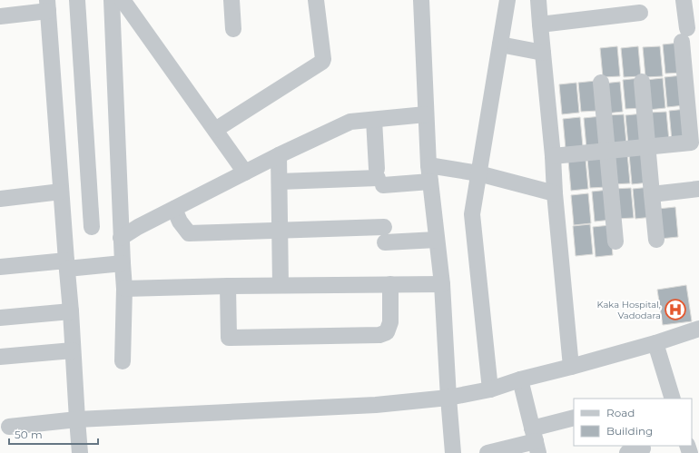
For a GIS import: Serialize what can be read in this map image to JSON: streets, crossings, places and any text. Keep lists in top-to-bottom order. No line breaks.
{"places":{"hospital":["Kaka Hospital, Vadodara"]},"legend":["Road","Building"],"scale_bar":"50 m"}
